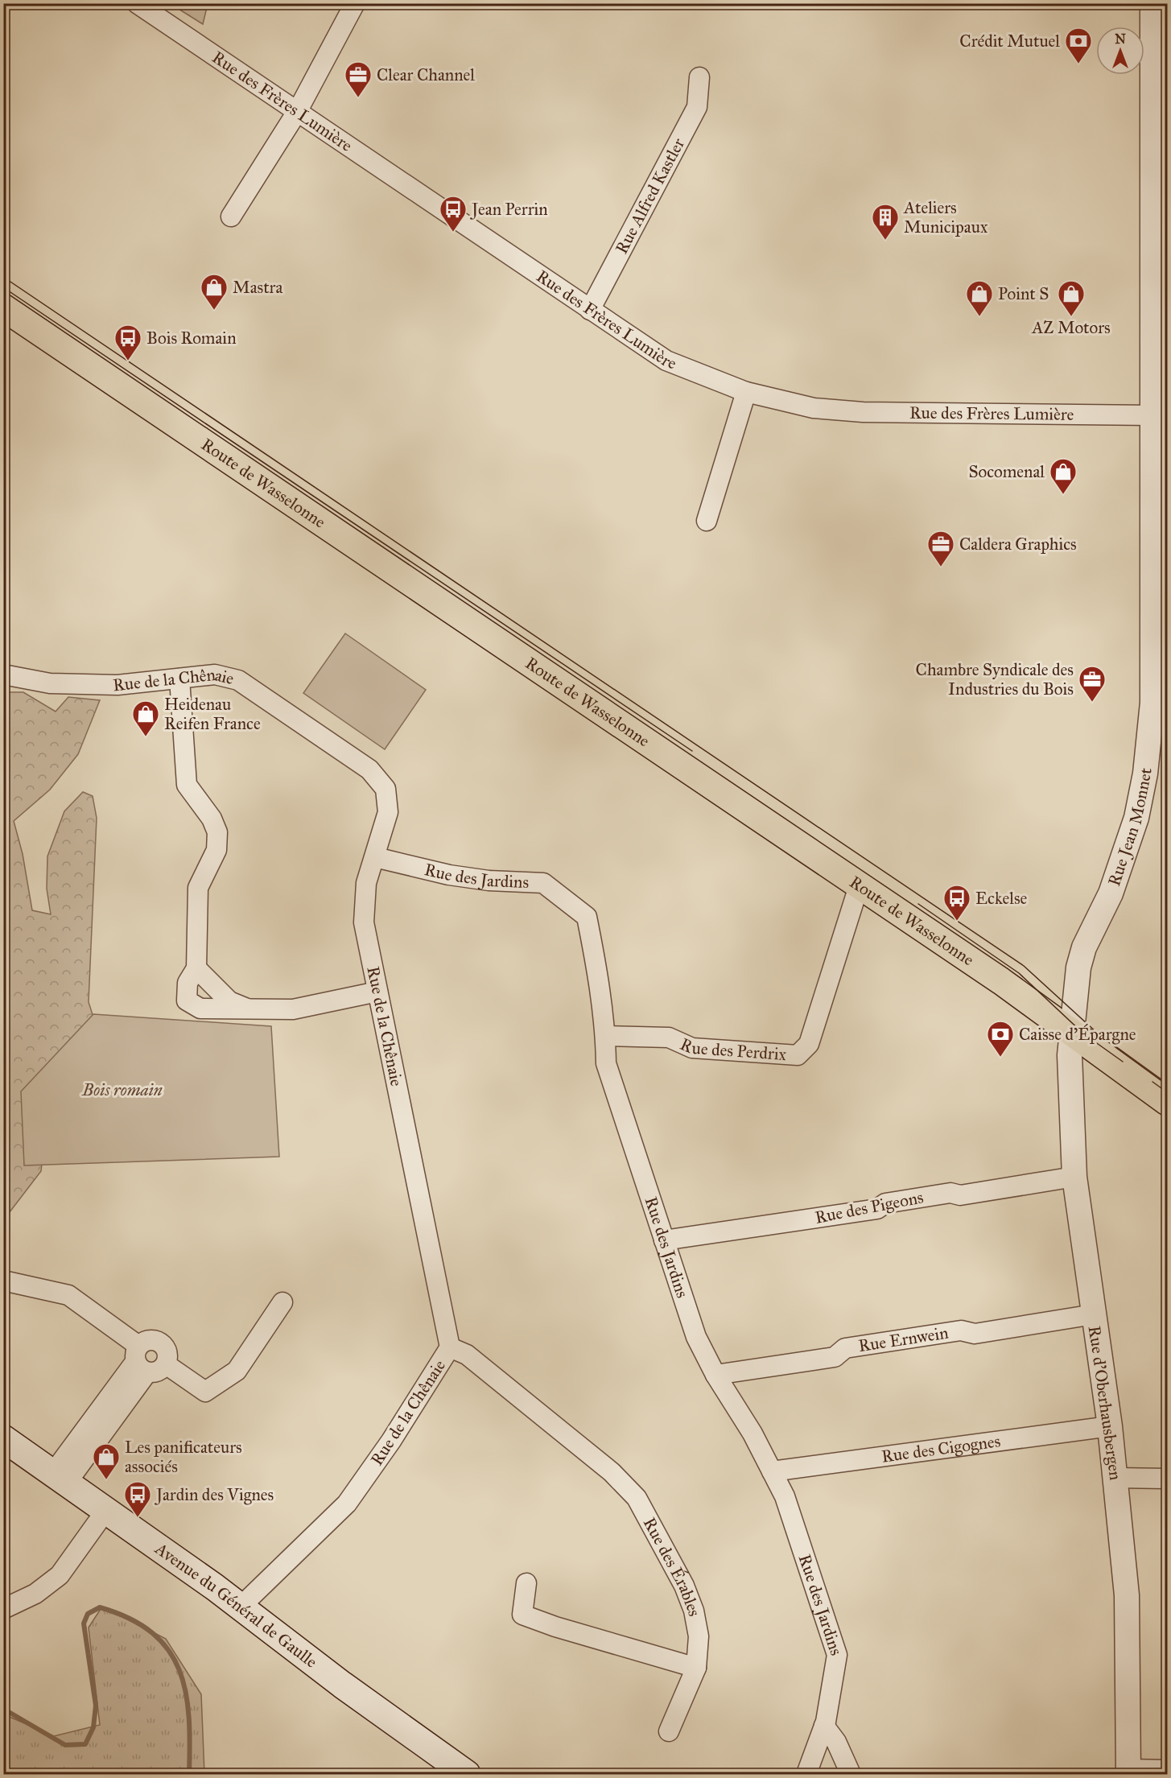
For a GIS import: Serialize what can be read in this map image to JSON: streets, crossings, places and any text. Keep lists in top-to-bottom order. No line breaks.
{"streets":{"main road":["Route de Wasselonne","Avenue du Général de Gaulle"],"street":["Rue des Frères Lumière","Rue Alfred Kastler","Rue de la Chênaie","Rue Jean Monnet","Rue des Jardins","Rue des Perdrix","Rue des Pigeons","Rue Ernwein","Rue d'Oberhausbergen","Rue des Cigognes","Rue des Érables"]},"crossings":[["Rue des Frères Lumière","Rue Alfred Kastler"],["Rue des Frères Lumière","Rue Jean Monnet"],["Route de Wasselonne","Rue Jean Monnet"],["Route de Wasselonne","Rue des Perdrix"],["Route de Wasselonne","Rue d'Oberhausbergen"],["Rue de la Chênaie","Rue des Jardins"],["Rue de la Chênaie","Rue des Érables"],["Rue de la Chênaie","Avenue du Général de Gaulle"],["Rue Jean Monnet","Rue d'Oberhausbergen"],["Rue des Jardins","Rue des Perdrix"],["Rue des Jardins","Rue des Pigeons"],["Rue des Jardins","Rue Ernwein"],["Rue des Jardins","Rue des Cigognes"],["Rue des Pigeons","Rue d'Oberhausbergen"],["Rue Ernwein","Rue d'Oberhausbergen"],["Rue d'Oberhausbergen","Rue des Cigognes"]],"parks":["Bois romain"],"places":{"bank":["Crédit Mutuel","Caisse d'Épargne"],"office":["Clear Channel","Caldera Graphics","Chambre Syndicale des Industries du Bois"],"bus stop":["Jean Perrin","Bois Romain","Eckelse","Jardin des Vignes"],"building":["Ateliers Municipaux"],"shop":["Mastra","Point S","AZ Motors","Socomenal","Heidenau Reifen France","Les panificateurs associés"]},"north":"top"}
